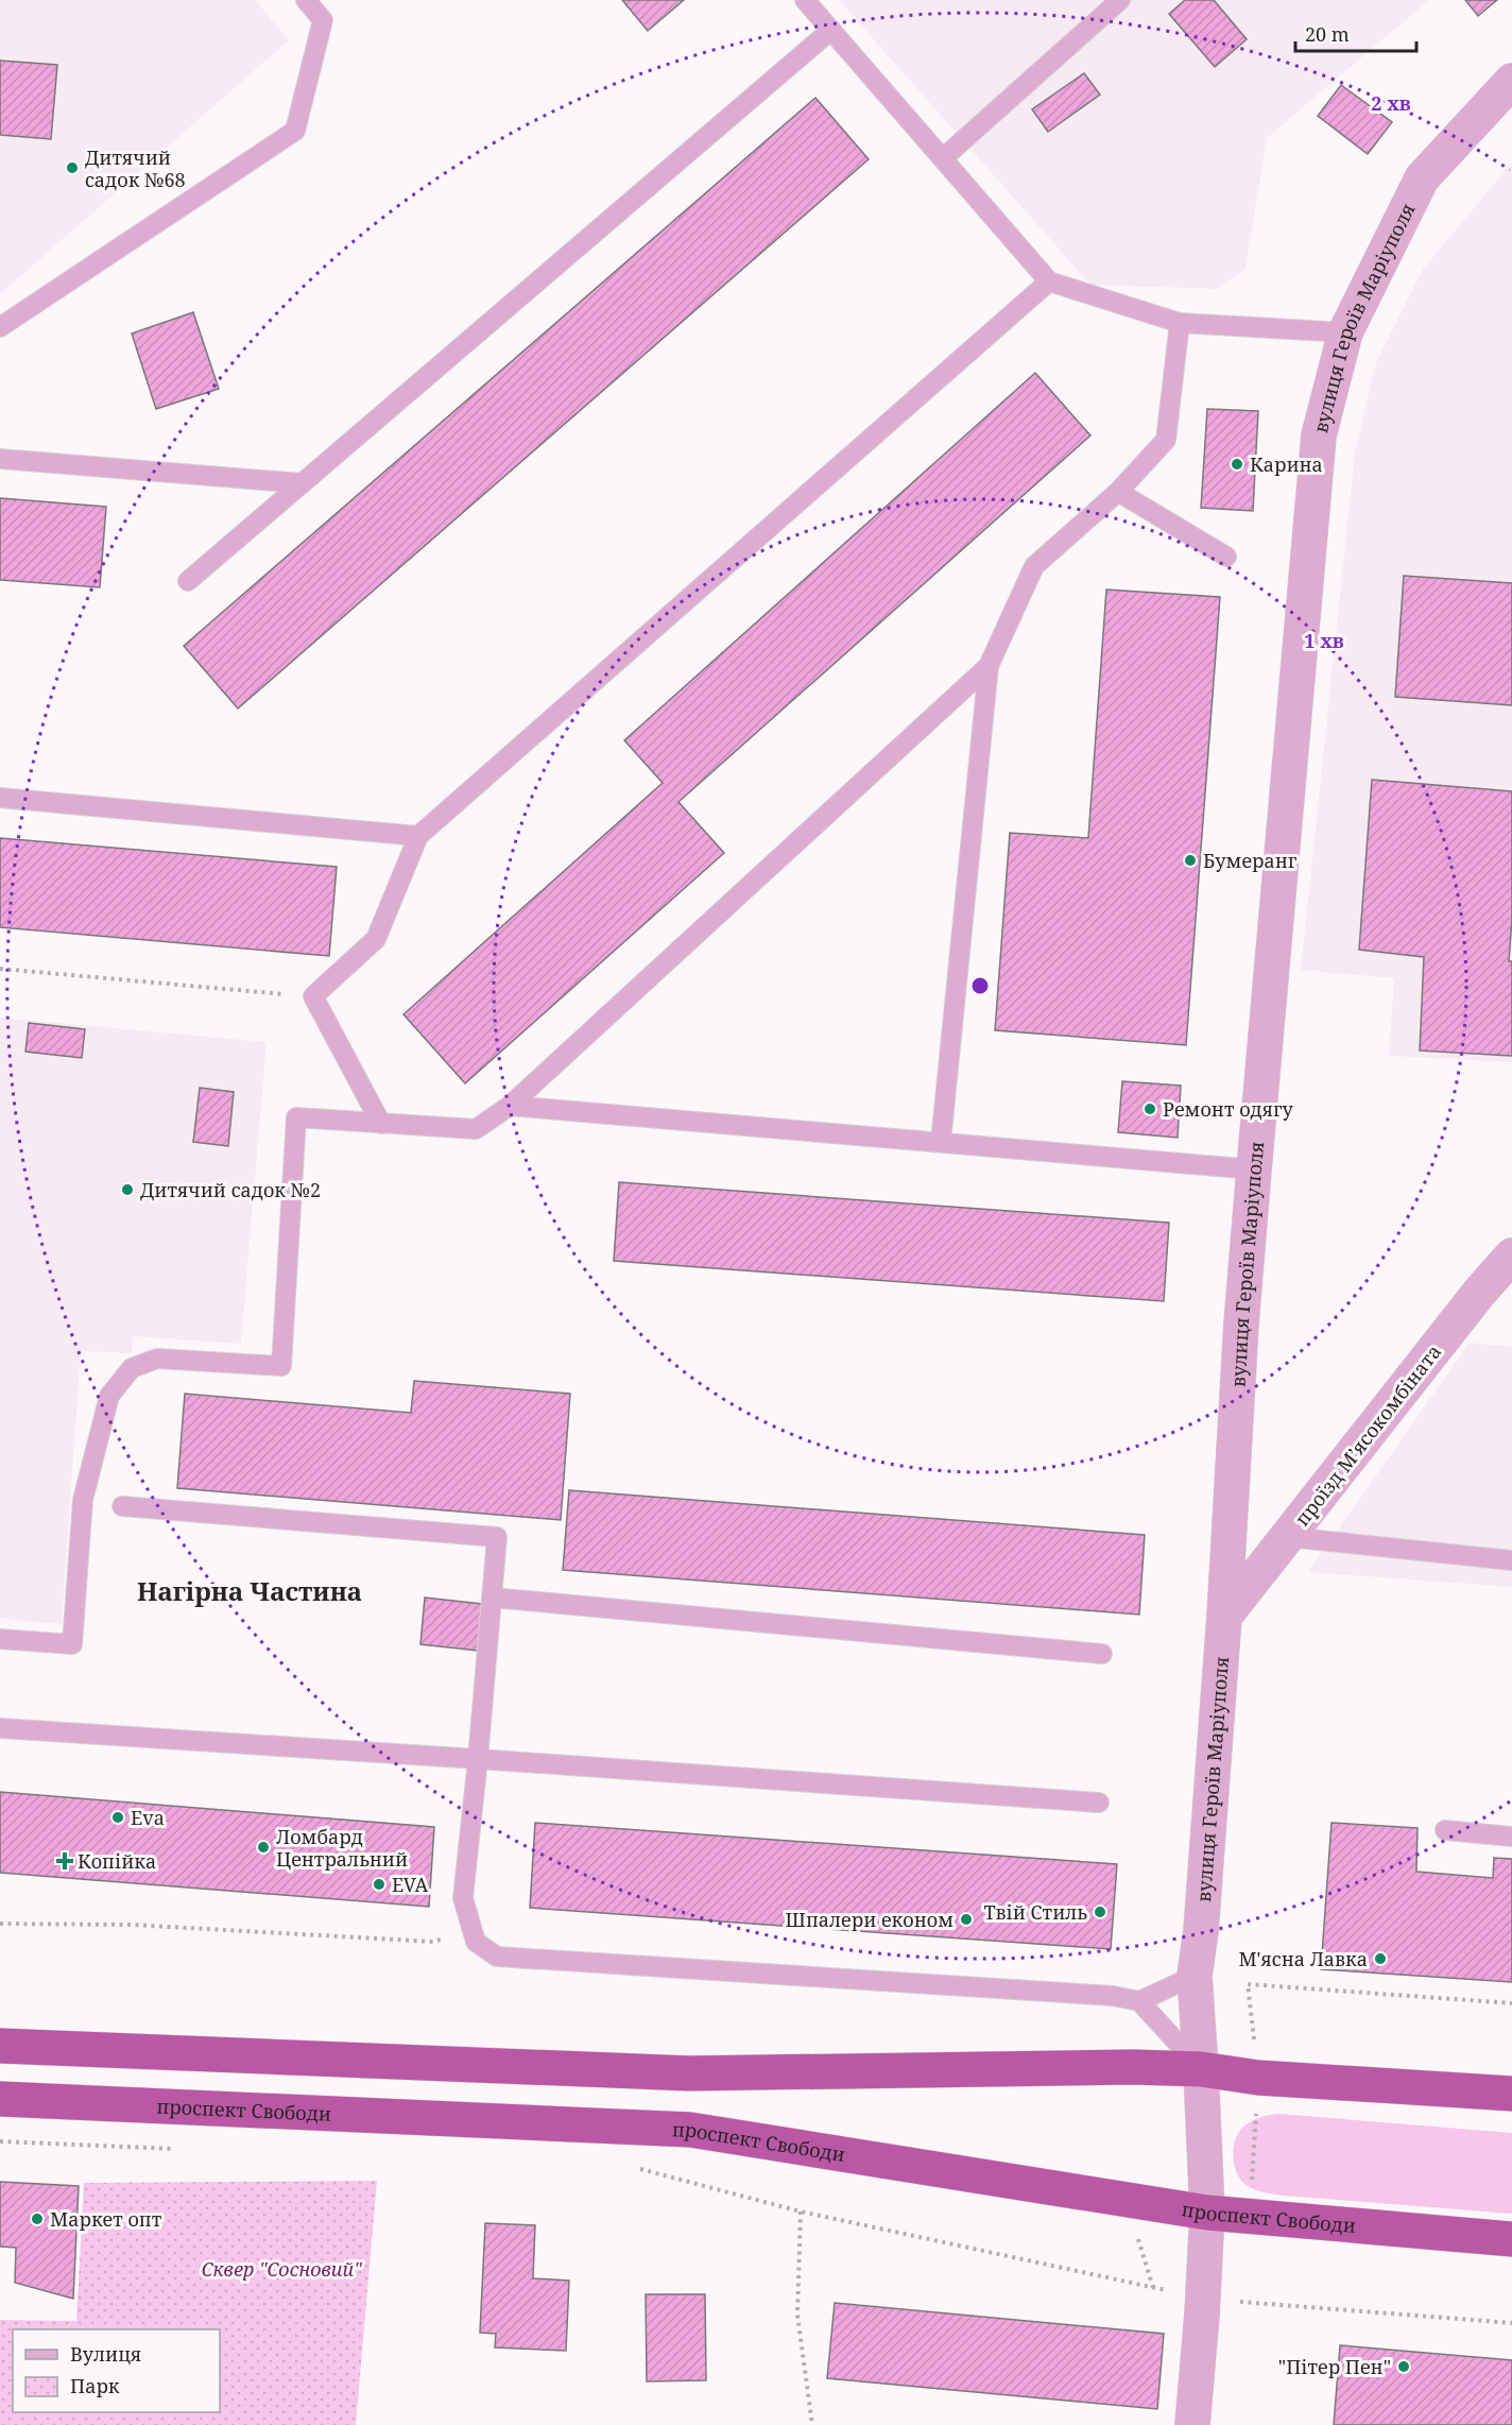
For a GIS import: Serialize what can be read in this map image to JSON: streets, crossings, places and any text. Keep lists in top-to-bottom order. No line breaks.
{"streets":{"highway":["проспект Свободи"],"street":["вулиця Героїв Маріуполя","проїзд Мʼясокомбіната"]},"crossings":[["вулиця Героїв Маріуполя","проїзд Мʼясокомбіната"],["вулиця Героїв Маріуполя","проспект Свободи"]],"districts":["Нагірна Частина"],"parks":["Сквер \"Сосновий\""],"places":{"other":["Дитячий садок №68","Карина","Бумеранг","Ремонт одягу","Дитячий садок №2","Eva","Ломбард Центральний","EVA","Твій Стиль","Шпалери економ","М'ясна Лавка","Маркет опт","\"Пітер Пен\""],"health":["Копійка"]},"legend":["Вулиця","Парк"],"scale_bar":"20 m","rings":["2 хв","1 хв"]}
